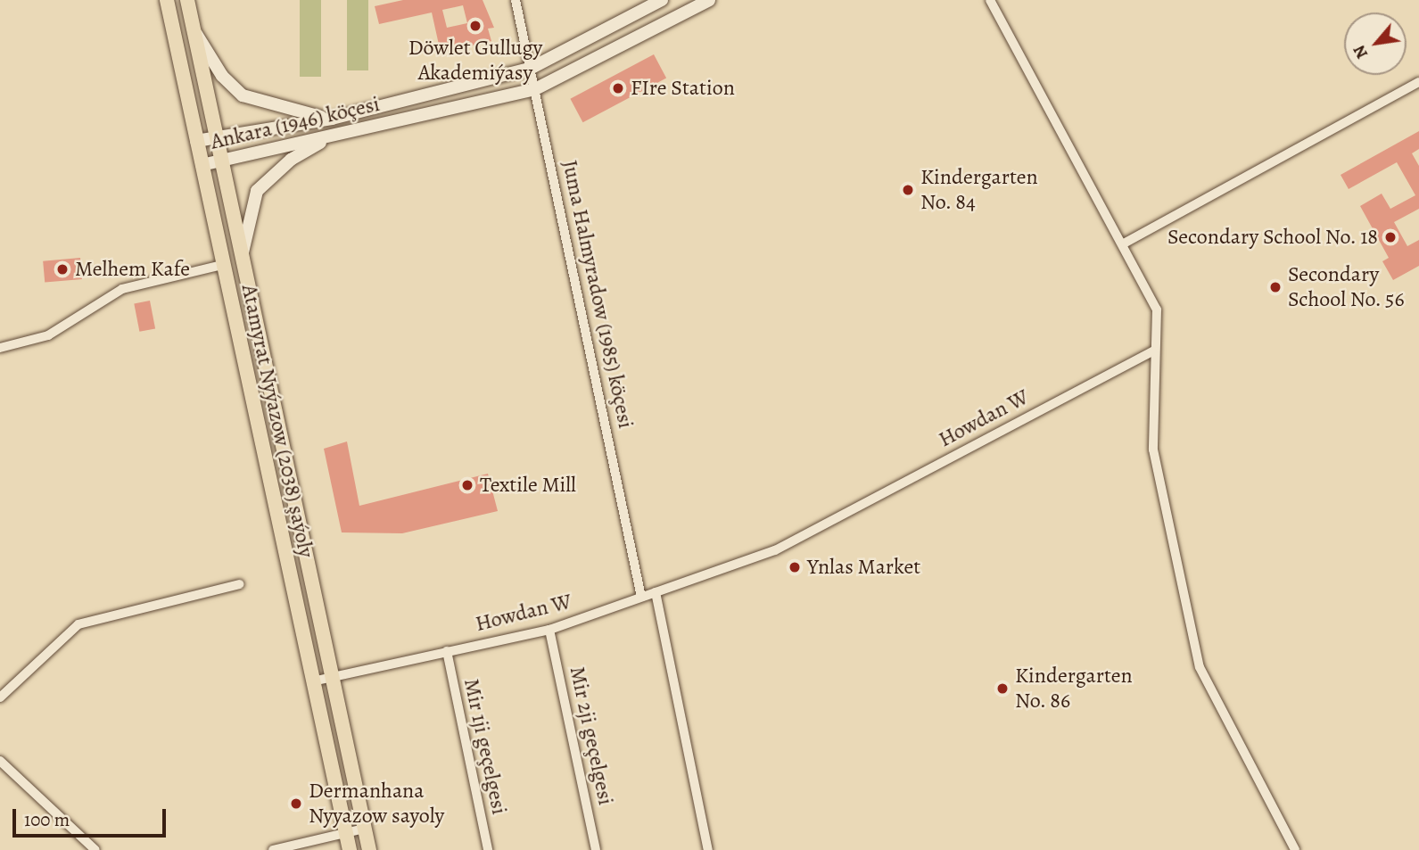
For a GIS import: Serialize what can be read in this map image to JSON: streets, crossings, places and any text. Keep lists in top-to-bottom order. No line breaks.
{"streets":{"main road":["Ankara (1946) köçesi","Atamyrat Nyýazow (2038) şaýoly"],"street":["Juma Halmyradow (1985) köçesi","Howdan W","Mir 2ji geçelgesi","Mir 1ji geçelgesi"]},"crossings":[["Ankara (1946) köçesi","Juma Halmyradow (1985) köçesi"],["Ankara (1946) köçesi","Atamyrat Nyýazow (2038) şaýoly"],["Juma Halmyradow (1985) köçesi","Howdan W"],["Howdan W","Atamyrat Nyýazow (2038) şaýoly"],["Howdan W","Mir 2ji geçelgesi"],["Howdan W","Mir 1ji geçelgesi"]],"places":["Döwlet Gullugy Akademiýasy","FIre Station","Kindergarten No. 84","Secondary School No. 18","Melhem Kafe","Secondary School No. 56","Textile Mill","Ynlas Market","Kindergarten No. 86","Dermanhana Nyyazow sayoly"],"scale_bar":"100 m","north":"bottom left"}
